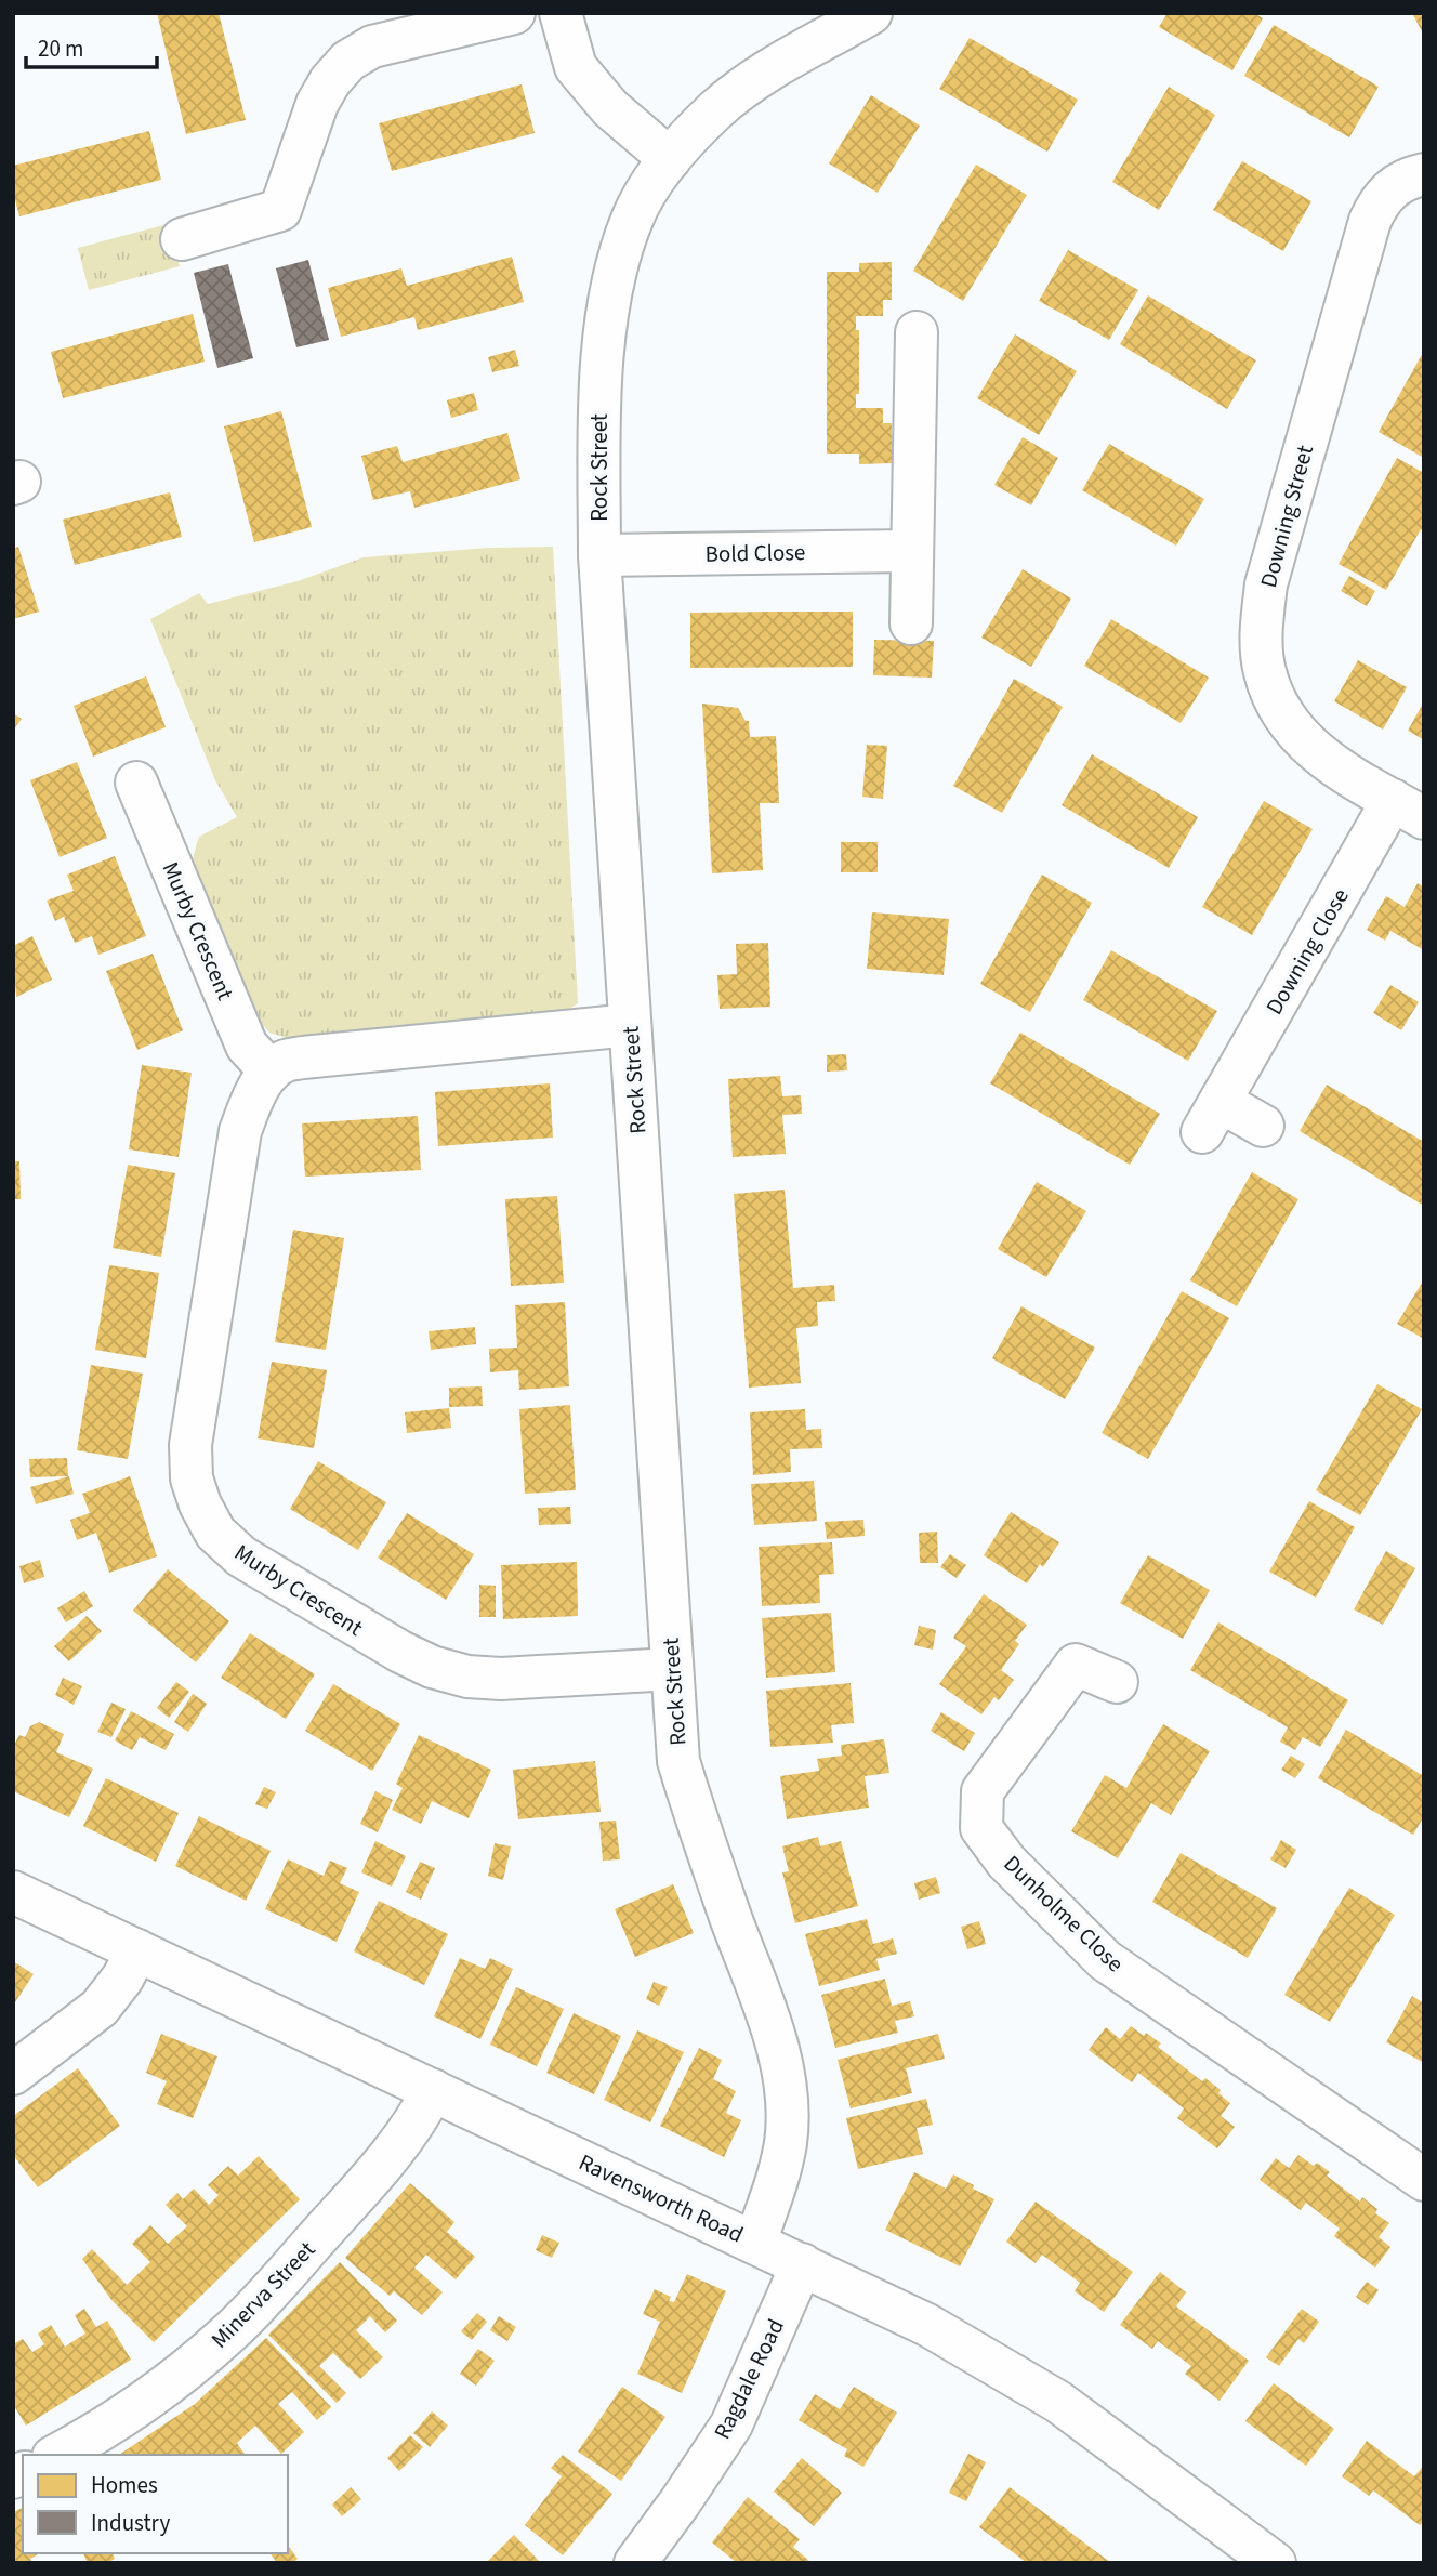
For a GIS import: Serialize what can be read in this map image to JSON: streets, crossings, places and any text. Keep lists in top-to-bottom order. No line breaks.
{"streets":{"street":["Rock Street","Downing Street","Bold Close","Murby Crescent","Downing Close","Dunholme Close","Ravensworth Road","Minerva Street","Ragdale Road"]},"crossings":[["Rock Street","Bold Close"],["Rock Street","Murby Crescent"],["Rock Street","Ravensworth Road"],["Downing Street","Downing Close"],["Ravensworth Road","Minerva Street"],["Ravensworth Road","Ragdale Road"]],"legend":["Homes","Industry"],"scale_bar":"20 m"}
